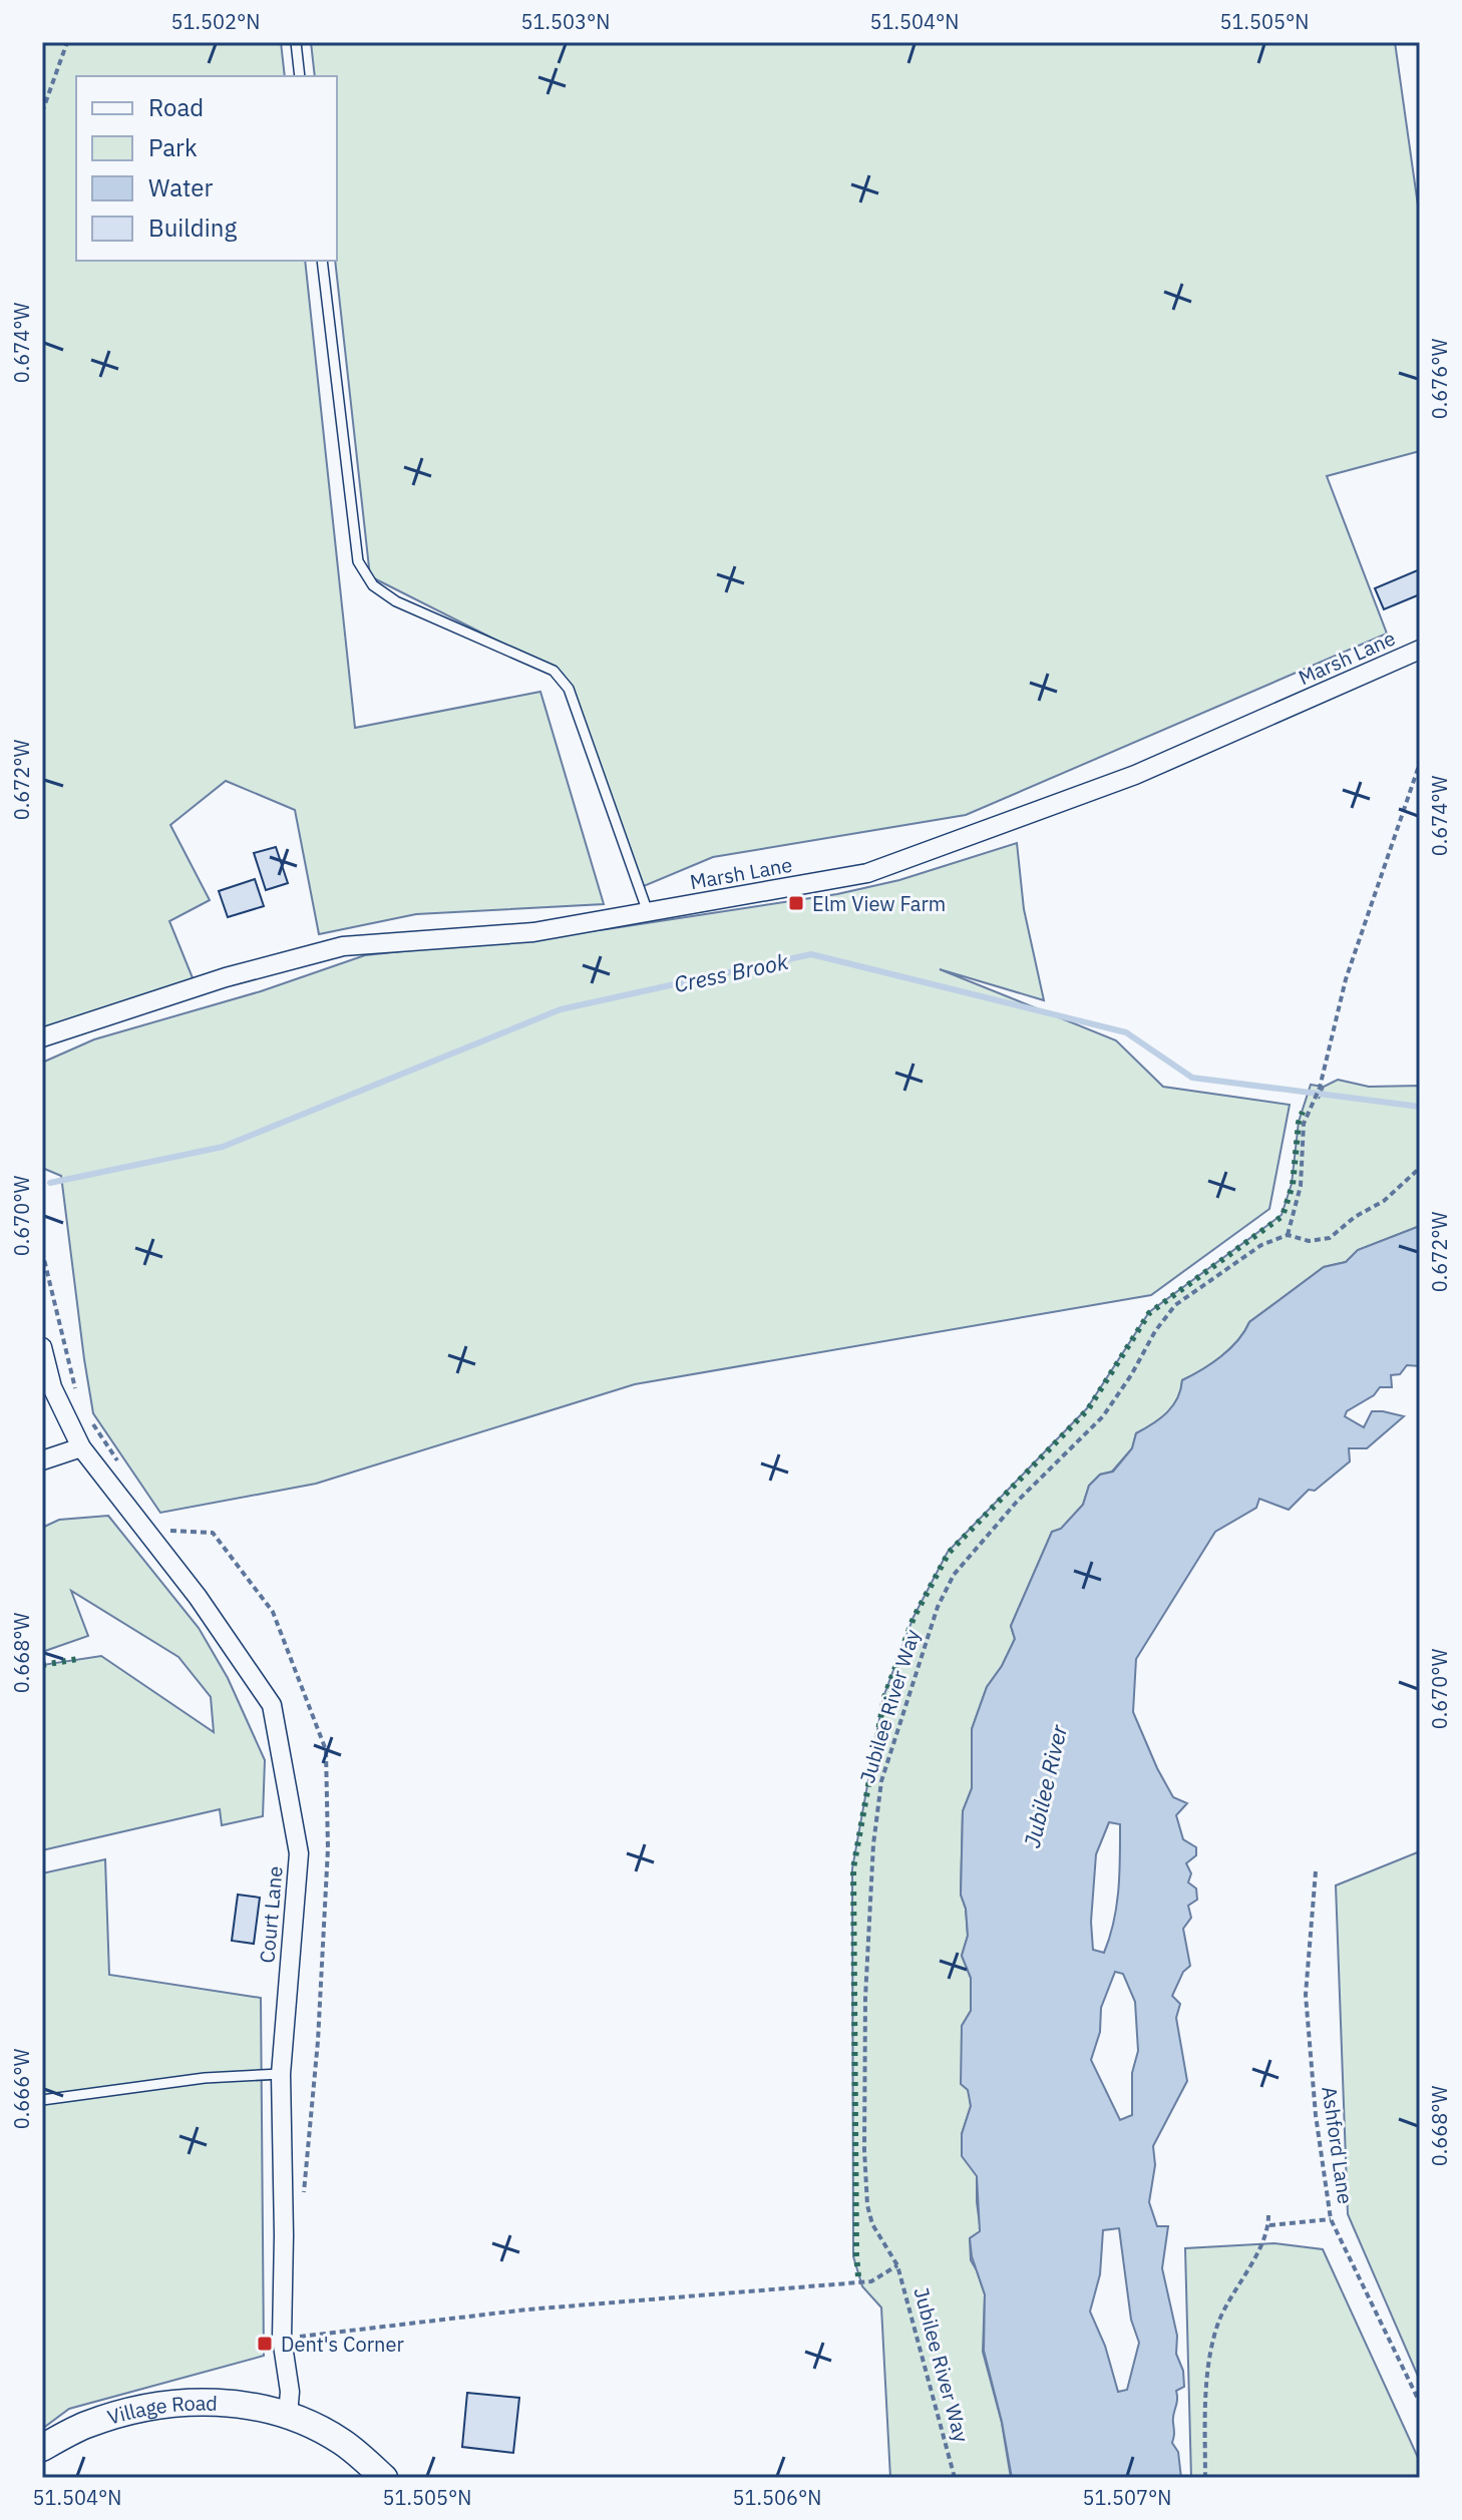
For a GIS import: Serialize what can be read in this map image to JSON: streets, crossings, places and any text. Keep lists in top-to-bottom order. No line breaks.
{"streets":{"main road":["Village Road"],"street":["Marsh Lane","Court Lane"],"path":["Jubilee River Way","Ashford Lane"]},"crossings":[["Court Lane","Village Road"]],"water":["Cress Brook","Jubilee River"],"places":{"transit":["Elm View Farm","Dent's Corner"]},"legend":["Road","Park","Water","Building"],"coordinates":["51.502°N","51.503°N","51.504°N","51.505°N","0.674°W","0.676°W","0.672°W","0.670°W","0.668°W","0.666°W","51.506°N","51.507°N"]}
